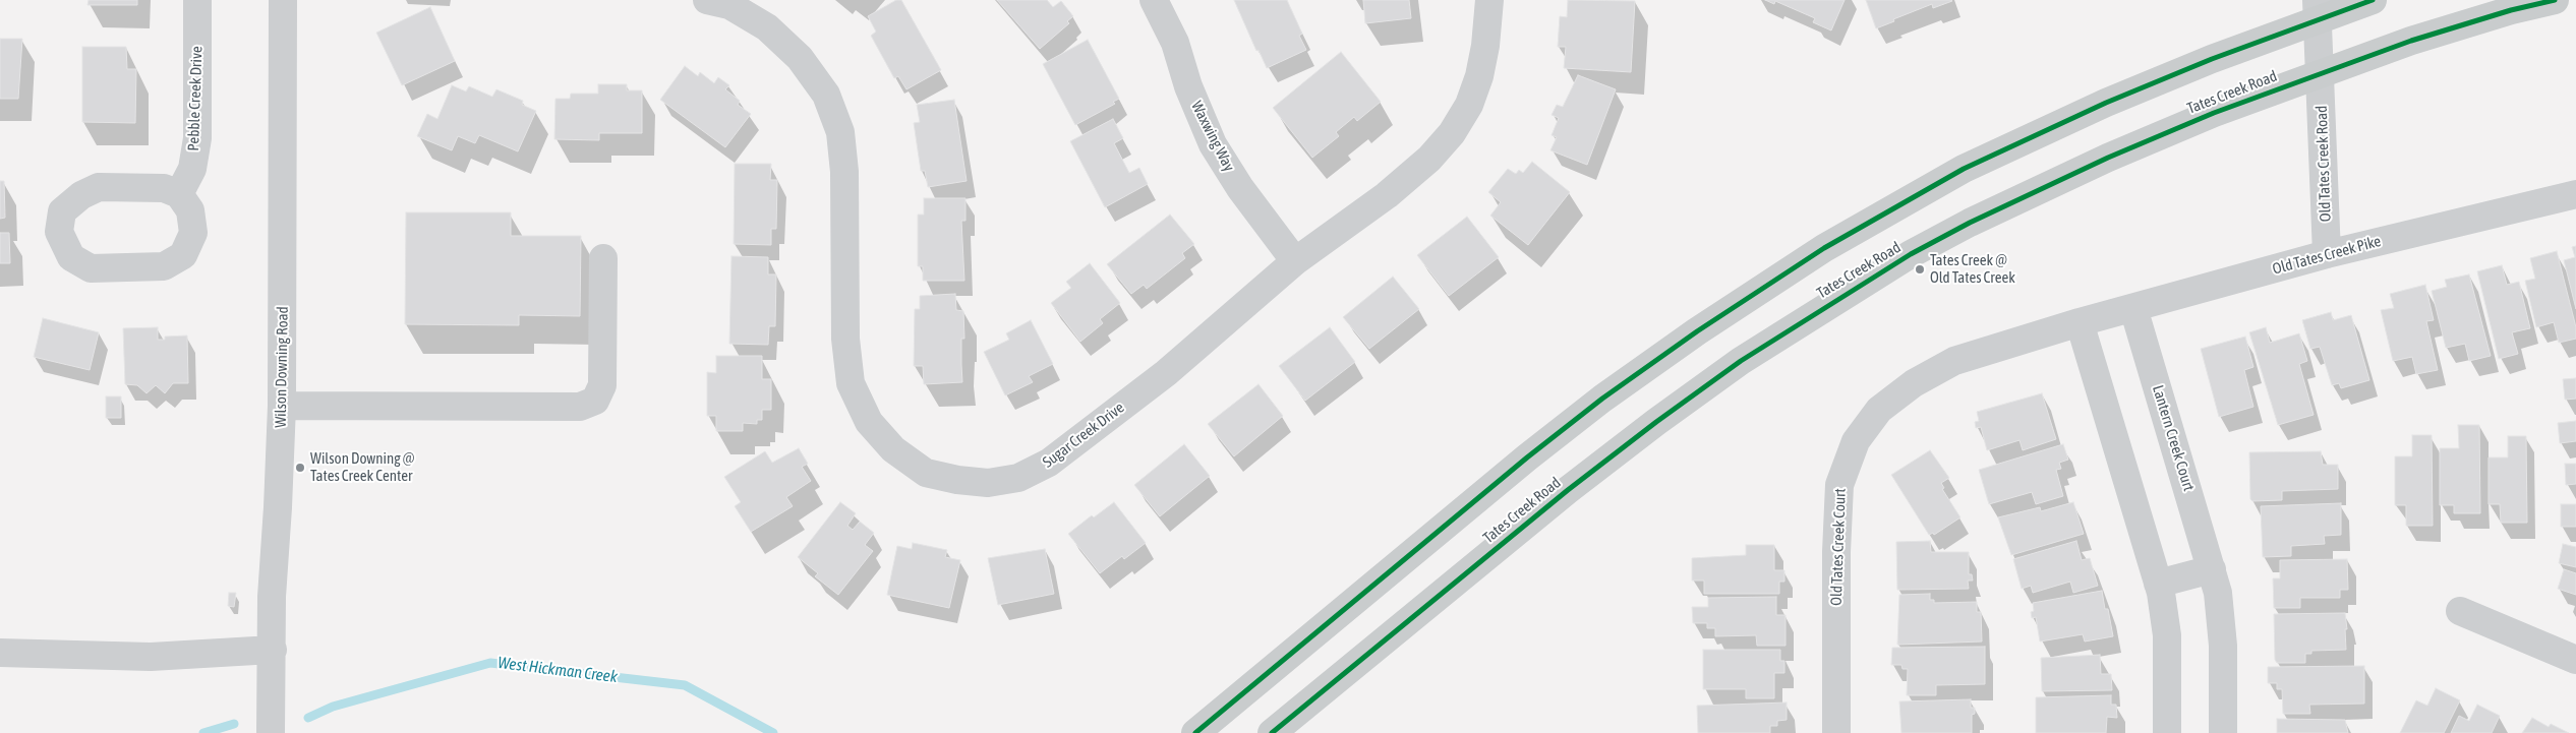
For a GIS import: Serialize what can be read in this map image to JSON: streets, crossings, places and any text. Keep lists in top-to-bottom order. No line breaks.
{"streets":{"main road":["Tates Creek Road"],"street":["Pebble Creek Drive","Waxwing Way","Old Tates Creek Road","Old Tates Creek Pike","Wilson Downing Road","Sugar Creek Drive","Lantern Creek Court","Old Tates Creek Court"]},"crossings":[["Tates Creek Road","Old Tates Creek Road"],["Waxwing Way","Sugar Creek Drive"],["Old Tates Creek Road","Old Tates Creek Pike"],["Old Tates Creek Pike","Lantern Creek Court"],["Old Tates Creek Pike","Old Tates Creek Court"]],"water":["West Hickman Creek"],"places":["Tates Creek @ Old Tates Creek","Wilson Downing @ Tates Creek Center"]}
